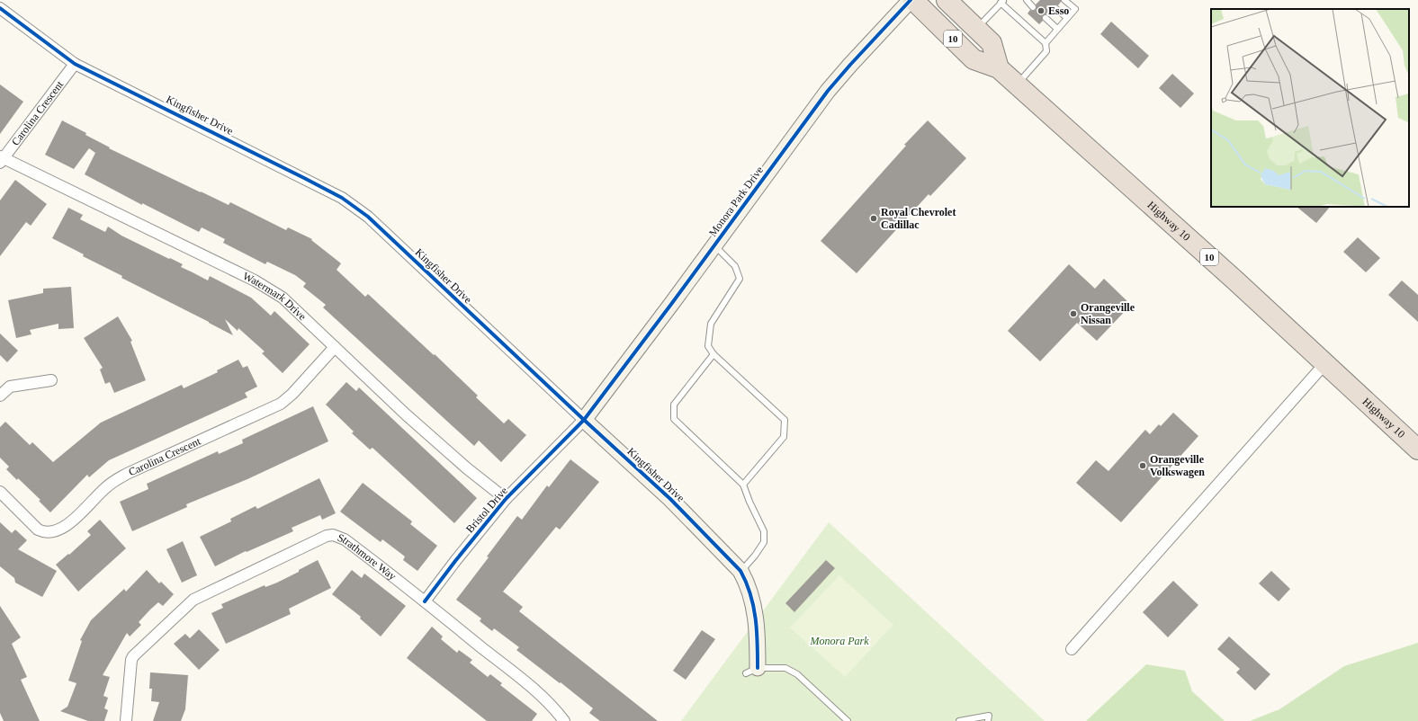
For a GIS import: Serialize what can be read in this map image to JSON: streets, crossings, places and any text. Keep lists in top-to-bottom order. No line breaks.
{"streets":{"highway":["10","Highway 10"],"street":["Carolina Crescent","Kingfisher Drive","Monora Park Drive","Watermark Drive","Bristol Drive","Strathmore Way"]},"crossings":[["10","Highway 10"],["Carolina Crescent","Kingfisher Drive"],["Carolina Crescent","Watermark Drive"],["Kingfisher Drive","Monora Park Drive"],["Kingfisher Drive","Bristol Drive"],["Monora Park Drive","Highway 10"],["Monora Park Drive","Bristol Drive"],["Watermark Drive","Bristol Drive"],["Bristol Drive","Strathmore Way"]],"parks":["Monora Park"],"places":["Esso","Royal Chevrolet Cadillac","Orangeville Nissan","Orangeville Volkswagen"]}
